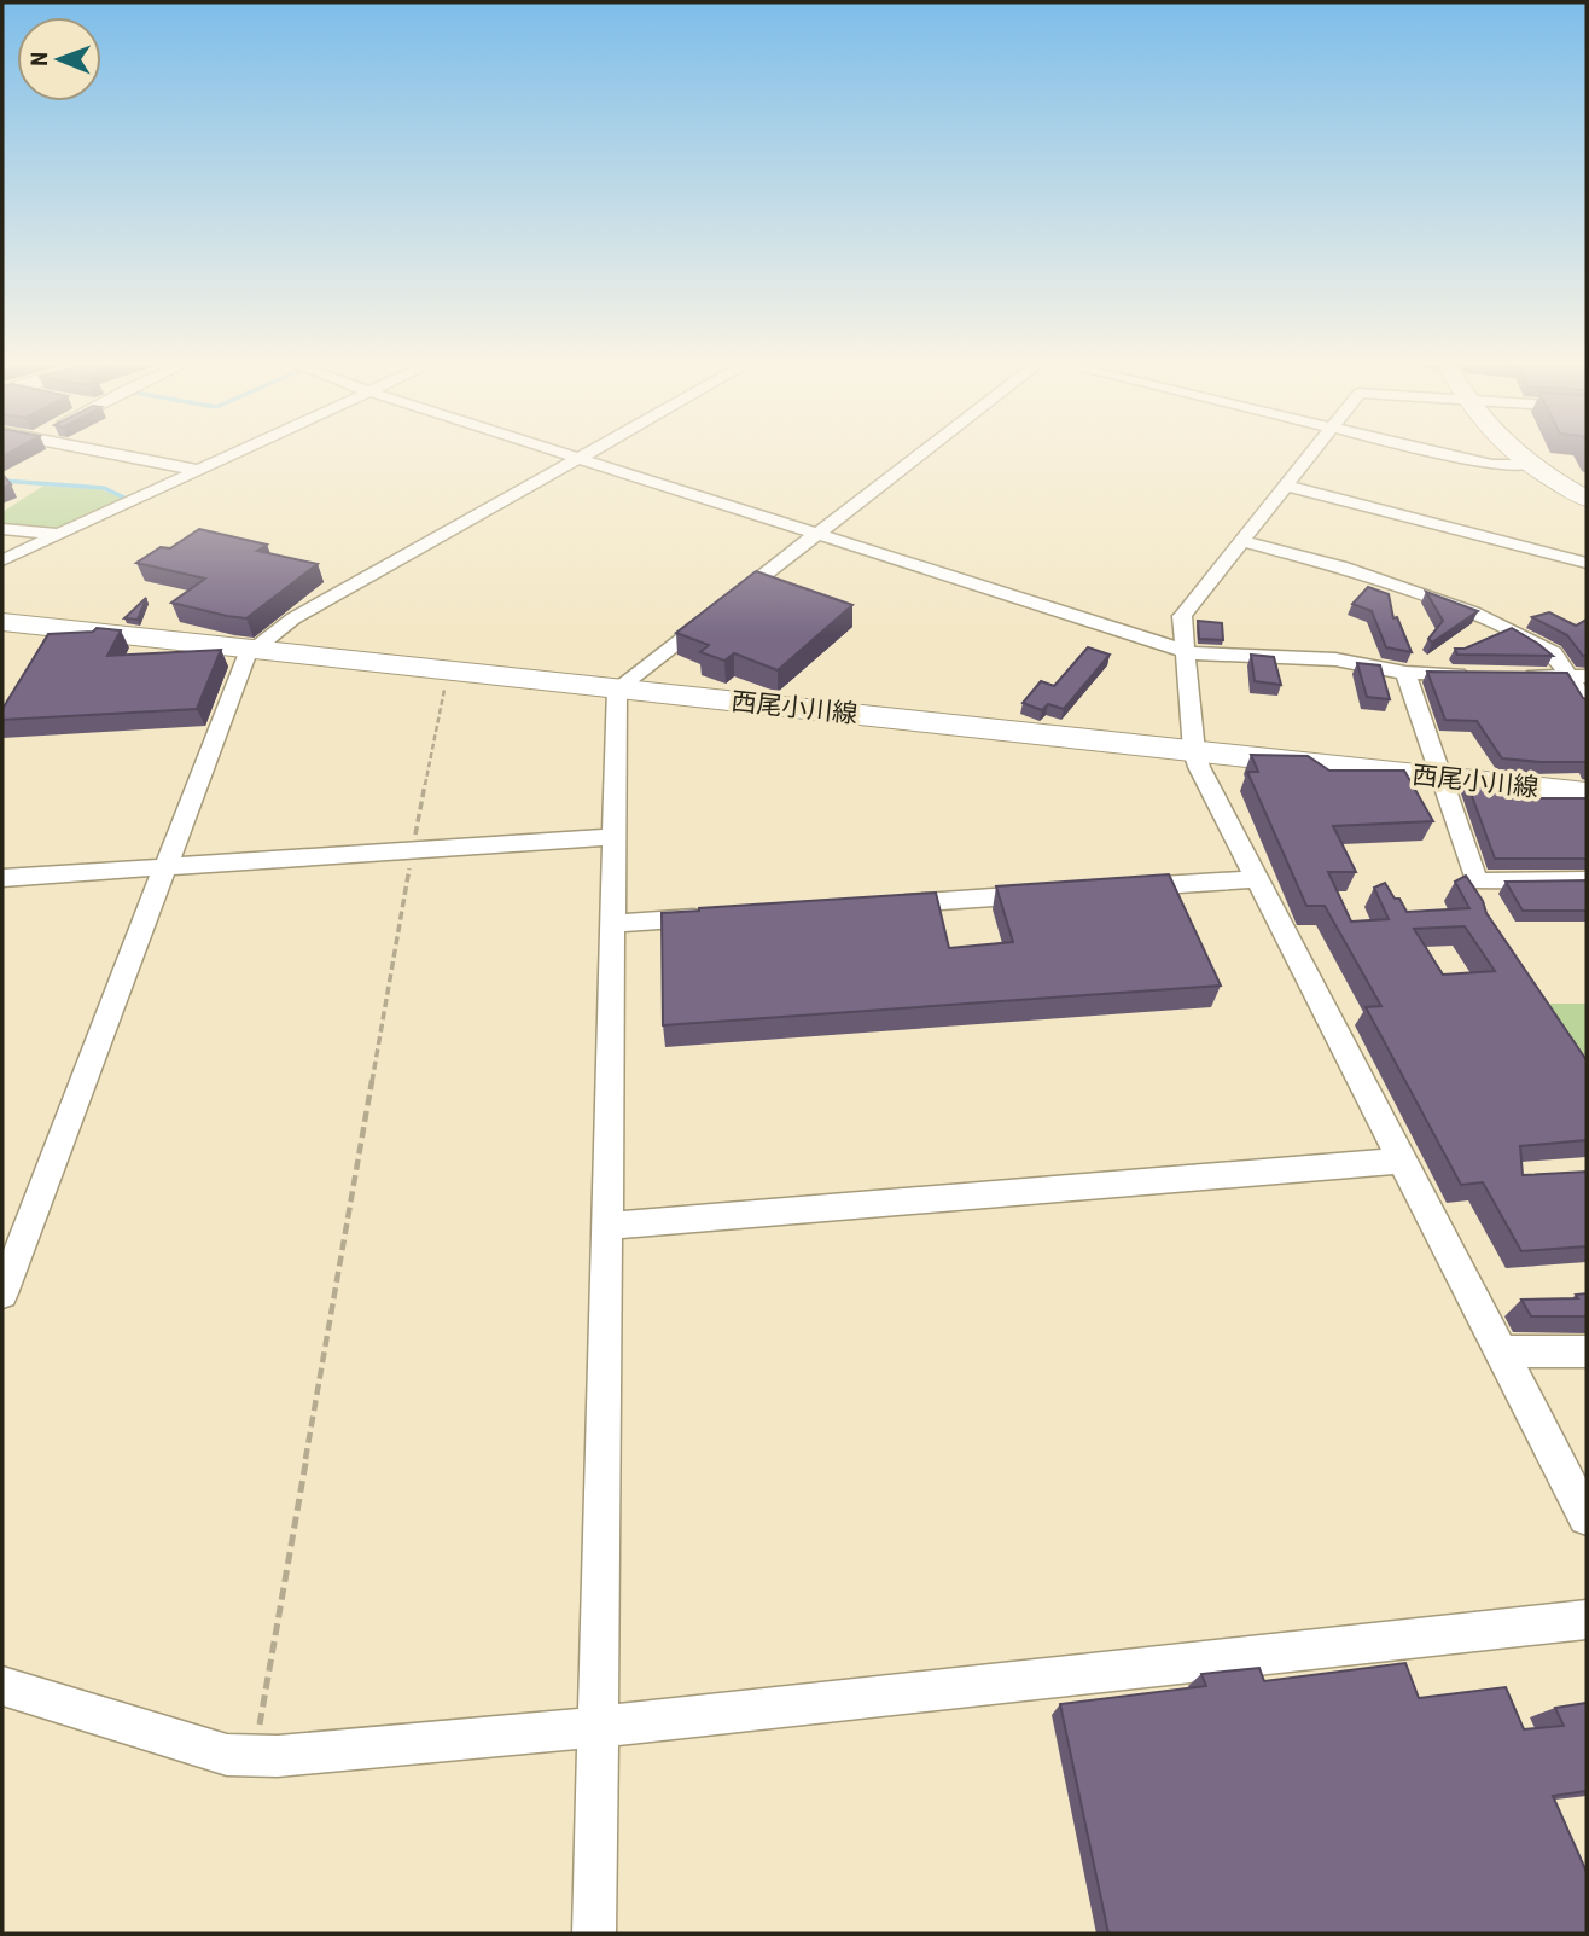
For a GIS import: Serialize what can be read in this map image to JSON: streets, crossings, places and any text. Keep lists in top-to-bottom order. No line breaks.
{"streets":{"main road":["西尾小川線"]},"north":"left"}
